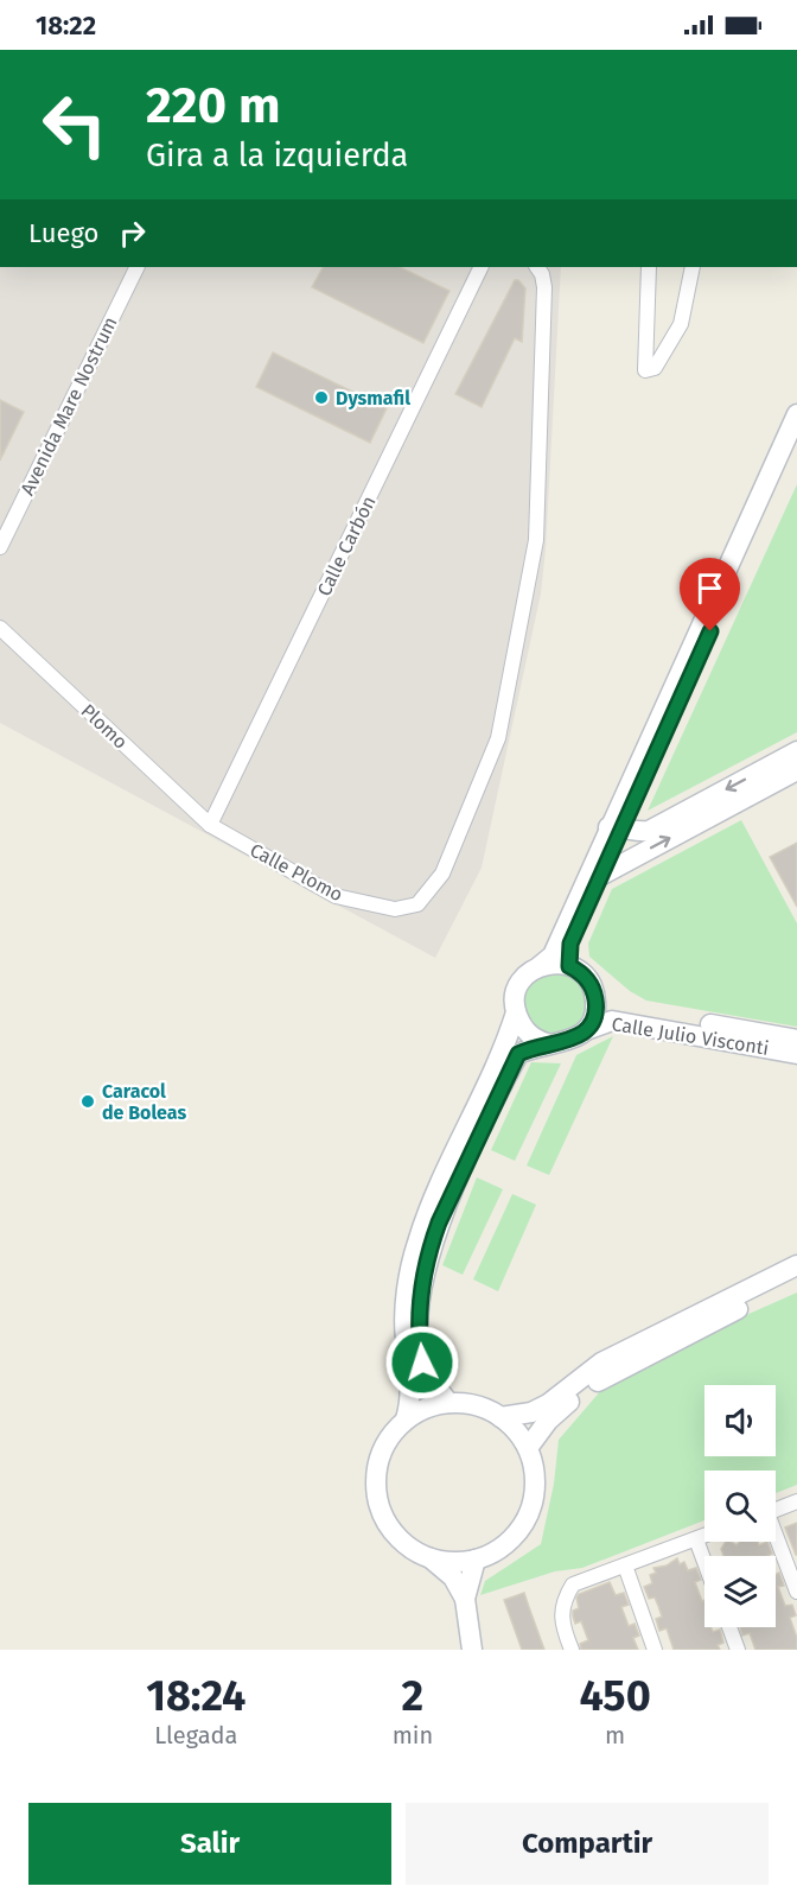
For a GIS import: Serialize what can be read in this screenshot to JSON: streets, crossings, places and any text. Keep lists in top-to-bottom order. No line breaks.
{"streets":{"street":["Avenida Mare Nostrum","Calle Carbón","Plomo","Calle Plomo","Calle Julio Visconti"]},"crossings":[["Calle Carbón","Plomo"],["Calle Carbón","Calle Plomo"],["Plomo","Calle Plomo"]],"places":["Dysmafil","Caracol de Boleas"],"page":{"status":"18:22","turn":["220 m","Gira a la izquierda"],"then":"Luego","eta":["18:24","Llegada","2","min","450","m"],"buttons":["Salir","Compartir"]}}
